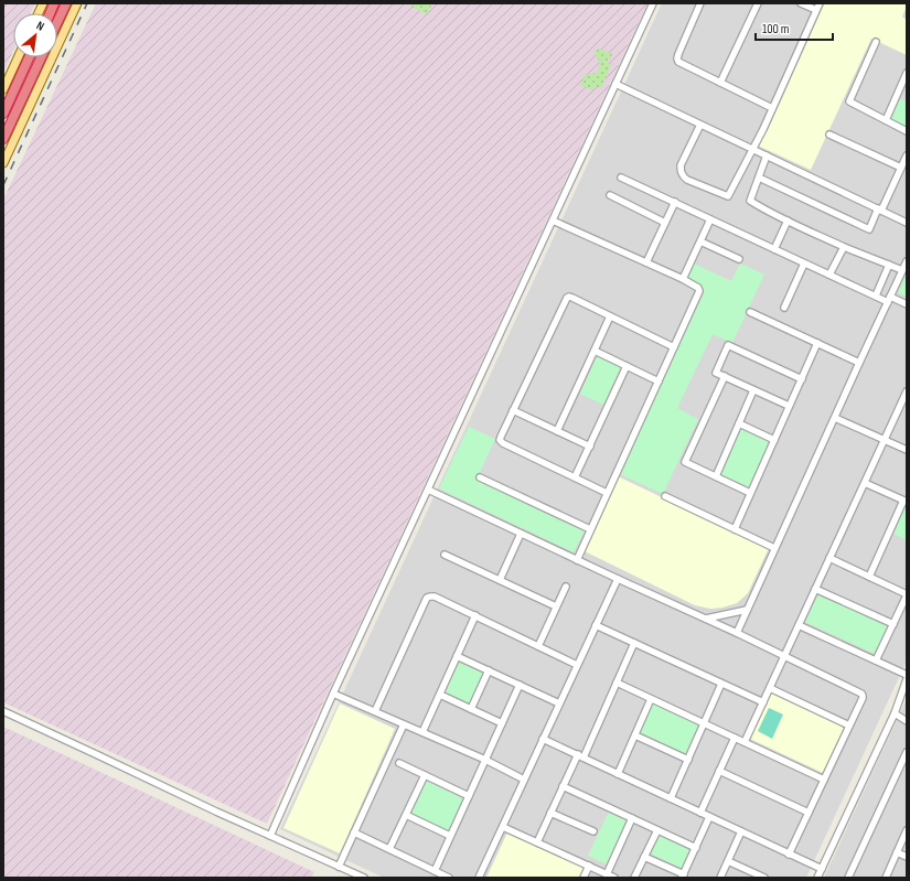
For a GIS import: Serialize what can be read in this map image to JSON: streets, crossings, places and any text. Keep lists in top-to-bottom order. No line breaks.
{"scale_bar":"100 m","north":"top right"}
